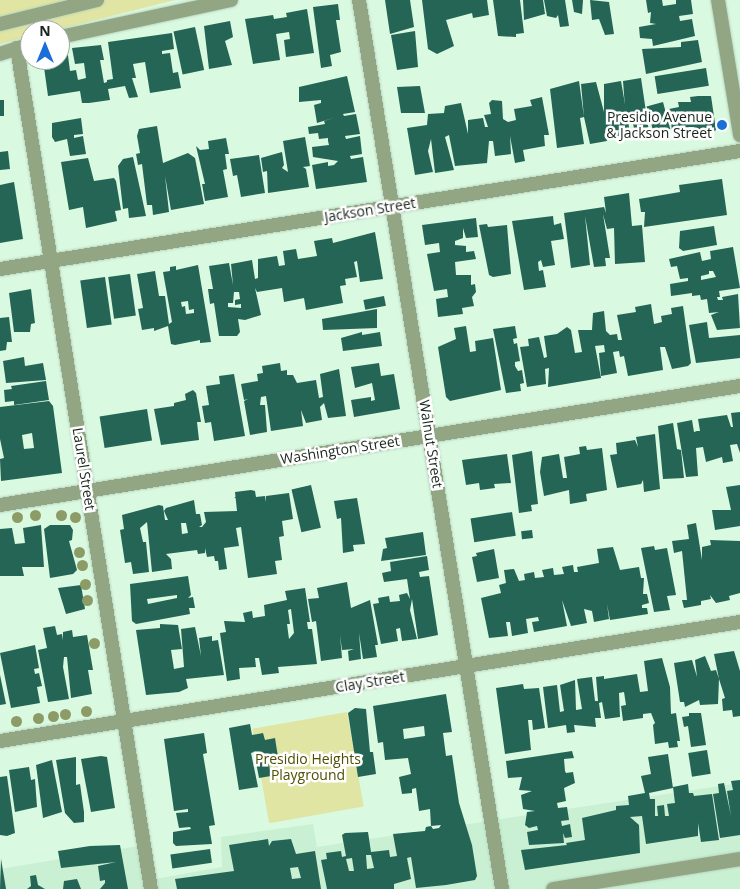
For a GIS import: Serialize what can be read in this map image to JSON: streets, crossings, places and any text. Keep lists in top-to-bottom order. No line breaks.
{"streets":{"street":["Jackson Street","Walnut Street","Washington Street","Laurel Street","Clay Street"]},"crossings":[["Jackson Street","Walnut Street"],["Jackson Street","Laurel Street"],["Walnut Street","Washington Street"],["Walnut Street","Clay Street"],["Washington Street","Laurel Street"],["Laurel Street","Clay Street"]],"parks":["Presidio Heights Playground"],"places":["Presidio Avenue & Jackson Street"],"north":"top"}
